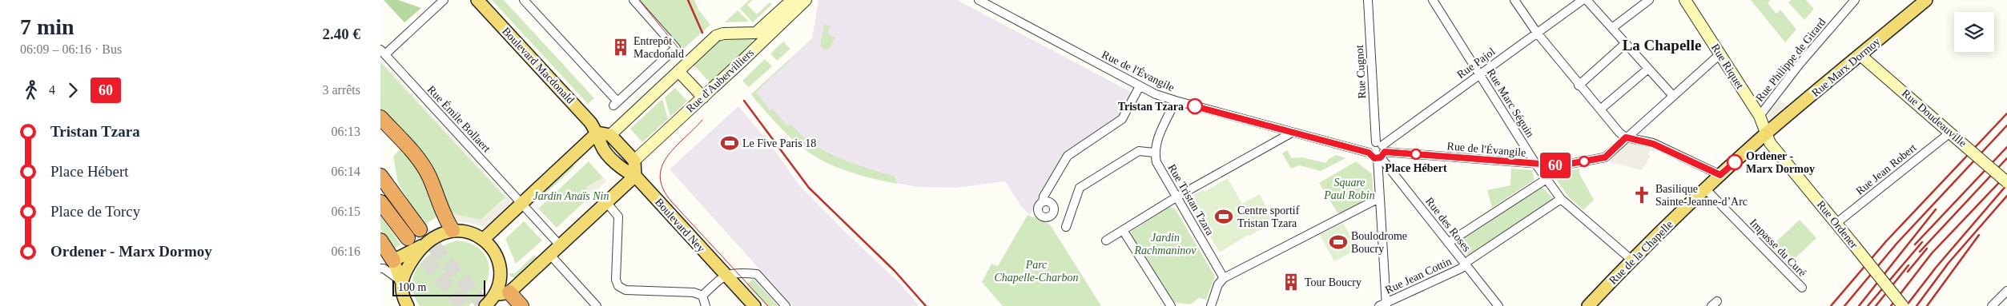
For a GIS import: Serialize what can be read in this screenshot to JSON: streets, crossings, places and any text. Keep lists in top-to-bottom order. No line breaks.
{"streets":{"main road":["Boulevard Macdonald","Rue Riquet","Rue Marx Dormoy","Rue d'Aubervilliers","Rue Doudeauville","Rue Ordener","Boulevard Ney","Rue de la Chapelle"],"street":["Rue Philippe de Girard","Rue Pajol","Rue de l'Évangile","Rue Cugnot","Rue Marc Séguin","Rue Émile Bollaert","Rue Jean Robert","Rue Tristan Tzara","Rue des Roses","Impasse du Curé","Rue Jean Cottin"]},"crossings":[["Rue Philippe de Girard","Rue Riquet"],["Rue Pajol","Rue de l'Évangile"],["Rue Pajol","Rue Cugnot"],["Rue Pajol","Rue Marc Séguin"],["Rue Pajol","Rue des Roses"],["Boulevard Macdonald","Boulevard Ney"],["Rue Riquet","Rue Marx Dormoy"],["Rue Riquet","Rue Ordener"],["Rue Riquet","Rue de la Chapelle"],["Rue Marx Dormoy","Rue Doudeauville"],["Rue Marx Dormoy","Rue Ordener"],["Rue Marx Dormoy","Rue de la Chapelle"],["Rue de l'Évangile","Rue Cugnot"],["Rue de l'Évangile","Rue Marc Séguin"],["Rue de l'Évangile","Rue des Roses"],["Rue Cugnot","Rue des Roses"],["Rue Cugnot","Rue Jean Cottin"],["Rue Marc Séguin","Rue de la Chapelle"],["Rue Marc Séguin","Rue Jean Cottin"],["Rue Doudeauville","Rue Jean Robert"],["Rue Jean Robert","Rue Ordener"],["Rue des Roses","Rue Jean Cottin"],["Rue Ordener","Rue de la Chapelle"],["Impasse du Curé","Rue de la Chapelle"]],"districts":["La Chapelle"],"parks":["Square Paul Robin","Jardin Anaïs Nin","Jardin Rachmaninov","Parc Chapelle-Charbon"],"places":{"building":["Entrepôt Macdonald","Tour Boucry"],"other":["Tristan Tzara","Place Hébert","Ordener - Marx Dormoy"],"sports":["Le Five Paris 18","Centre sportif Tristan Tzara","Boulodrome Boucry"],"church":["Basilique Sainte-Jeanne-d’Arc"]},"lines":["bus line 60"],"scale_bar":"100 m","page":{"heading":["7 min","06:09 – 06:16 · Bus","2.40 €"],"on_map":"60","legs":["4","60","3 arrêts"],"list":[{"name":"Tristan Tzara","value":"06:13"},{"name":"Place Hébert","value":"06:14"},{"name":"Place de Torcy","value":"06:15"},{"name":"Ordener - Marx Dormoy","value":"06:16"}],"scale":"100 m"}}
